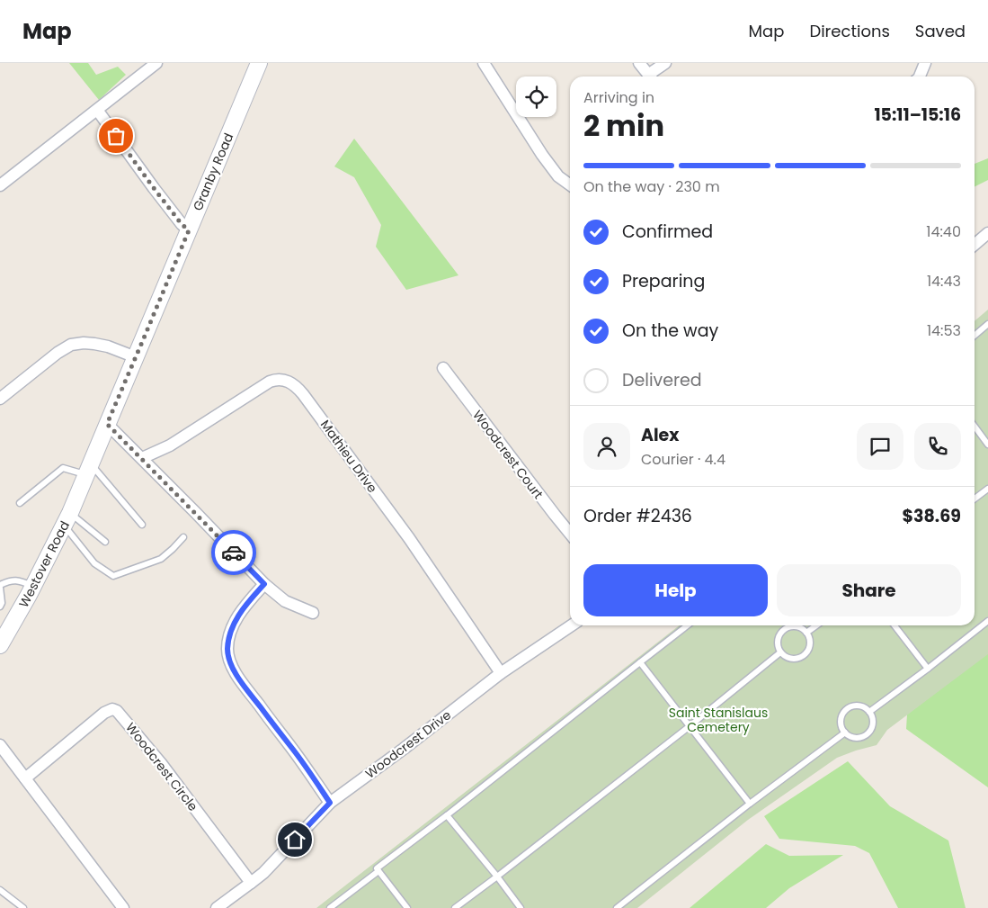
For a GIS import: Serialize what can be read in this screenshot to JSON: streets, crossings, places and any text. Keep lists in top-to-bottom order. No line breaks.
{"streets":{"main road":["Granby Road","Westover Road"],"street":["Woodcrest Court","Mathieu Drive","Woodcrest Drive","Woodcrest Circle"]},"crossings":[["Granby Road","Westover Road"],["Mathieu Drive","Woodcrest Drive"],["Woodcrest Drive","Woodcrest Circle"]],"parks":["Saint Stanislaus Cemetery"],"page":{"header":"Map","nav":["Map","Directions","Saved"],"heading":["2 min","Arriving in","15:11–15:16"],"panel":["Alex","Courier · 4.4","Order #2436","$38.69"],"bar":"On the way · 230 m","list":[["Confirmed","14:40"],["Preparing","14:43"],["On the way","14:53"],"Delivered"],"buttons":["Help","Share"]}}
